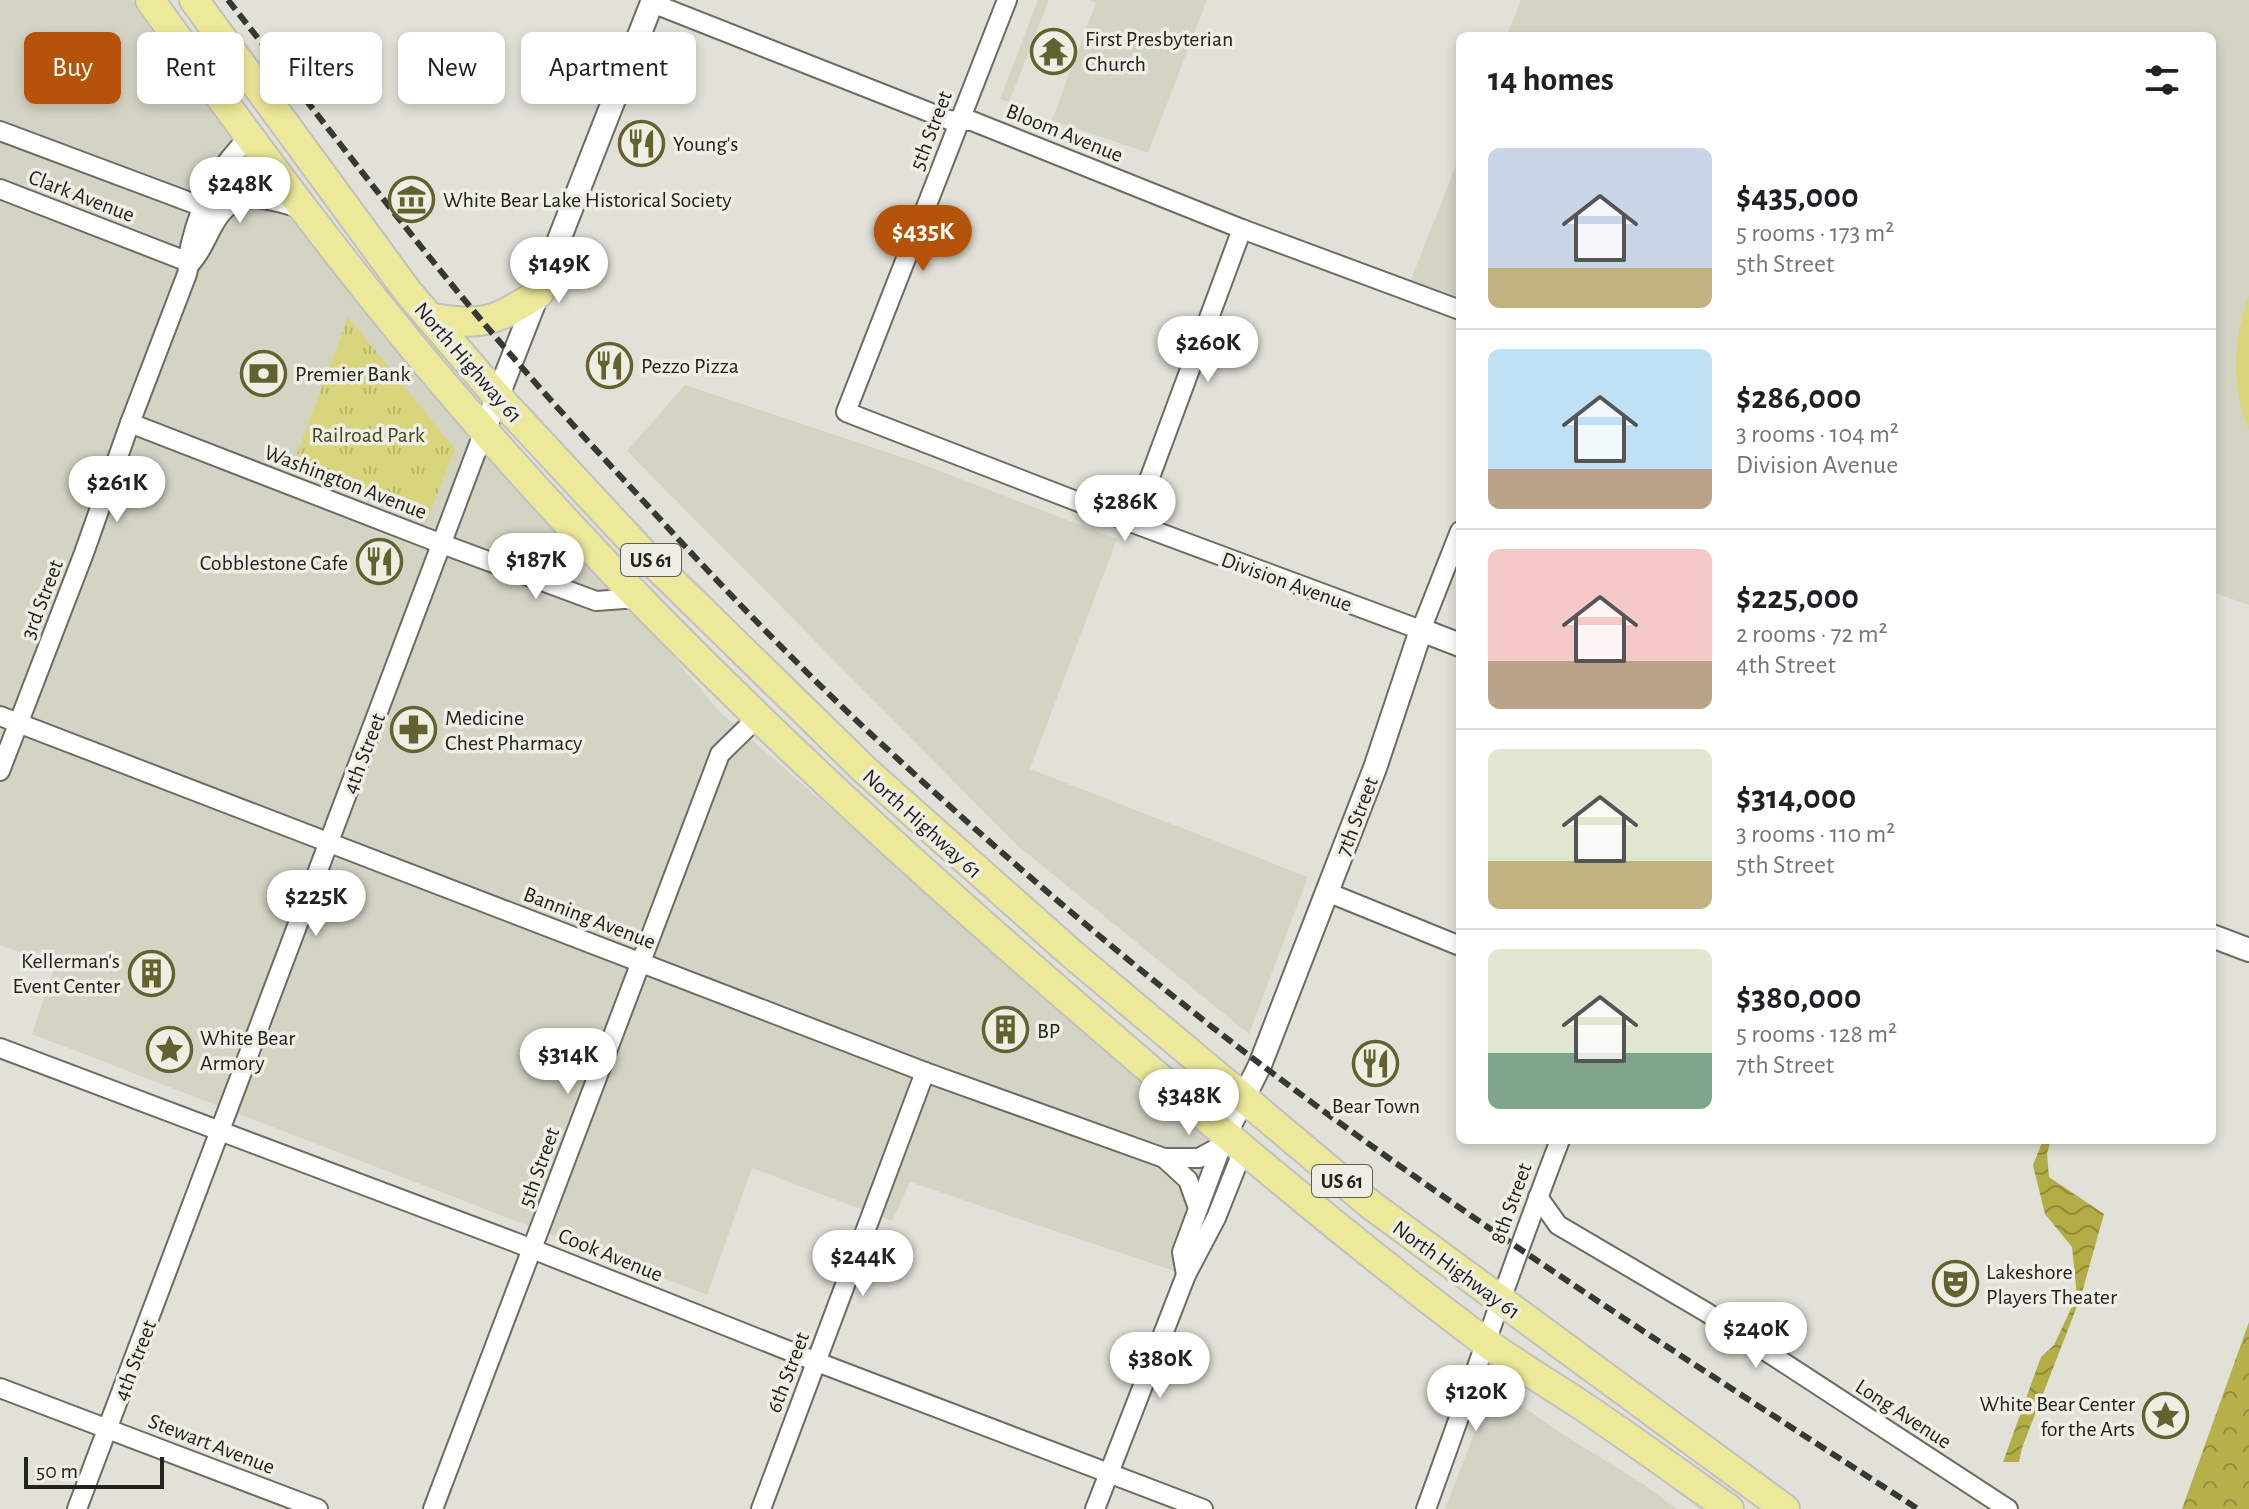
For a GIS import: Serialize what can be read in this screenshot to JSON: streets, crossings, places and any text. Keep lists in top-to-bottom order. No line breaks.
{"streets":{"main road":["North Highway 61","US 61"],"street":["5th Street","Bloom Avenue","Clark Avenue","Washington Avenue","Division Avenue","3rd Street","4th Street","7th Street","Banning Avenue","8th Street","Cook Avenue","6th Street","Long Avenue","Stewart Avenue"]},"crossings":[["5th Street","Bloom Avenue"],["5th Street","North Highway 61"],["5th Street","Division Avenue"],["5th Street","Banning Avenue"],["5th Street","Cook Avenue"],["Bloom Avenue","4th Street"],["Clark Avenue","3rd Street"],["North Highway 61","Washington Avenue"],["North Highway 61","3rd Street"],["North Highway 61","4th Street"],["North Highway 61","7th Street"],["North Highway 61","Banning Avenue"],["North Highway 61","8th Street"],["Washington Avenue","3rd Street"],["Washington Avenue","4th Street"],["Division Avenue","7th Street"],["3rd Street","Banning Avenue"],["4th Street","Banning Avenue"],["4th Street","Cook Avenue"],["4th Street","Stewart Avenue"],["7th Street","Banning Avenue"],["7th Street","Cook Avenue"],["Banning Avenue","6th Street"],["8th Street","Long Avenue"],["Cook Avenue","6th Street"]],"parks":["Railroad Park"],"places":{"temple":["First Presbyterian Church"],"restaurant":["Young's","Pezzo Pizza","Cobblestone Cafe","Bear Town"],"museum":["White Bear Lake Historical Society"],"bank":["Premier Bank"],"pharmacy":["Medicine Chest Pharmacy"],"building":["Kellerman's Event Center","BP"],"place":["White Bear Armory","White Bear Center for the Arts"],"theatre":["Lakeshore Players Theater"]},"scale_bar":"50 m","page":{"chip":["Buy","Rent","Filters","New","Apartment"],"heading":"14 homes","list":[{"name":"$435,000","note":"5 rooms · 173 m² · 5th Street"},{"name":"$286,000","note":"3 rooms · 104 m² · Division Avenue"},{"name":"$225,000","note":"2 rooms · 72 m² · 4th Street"},{"name":"$314,000","note":"3 rooms · 110 m² · 5th Street"},{"name":"$380,000","note":"5 rooms · 128 m² · 7th Street"}],"price":["$248K","$435K","$149K","$260K","$261K","$286K","$187K","$225K","$314K","$348K","$244K","$240K","$380K","$120K"],"scale":"50 m"}}
